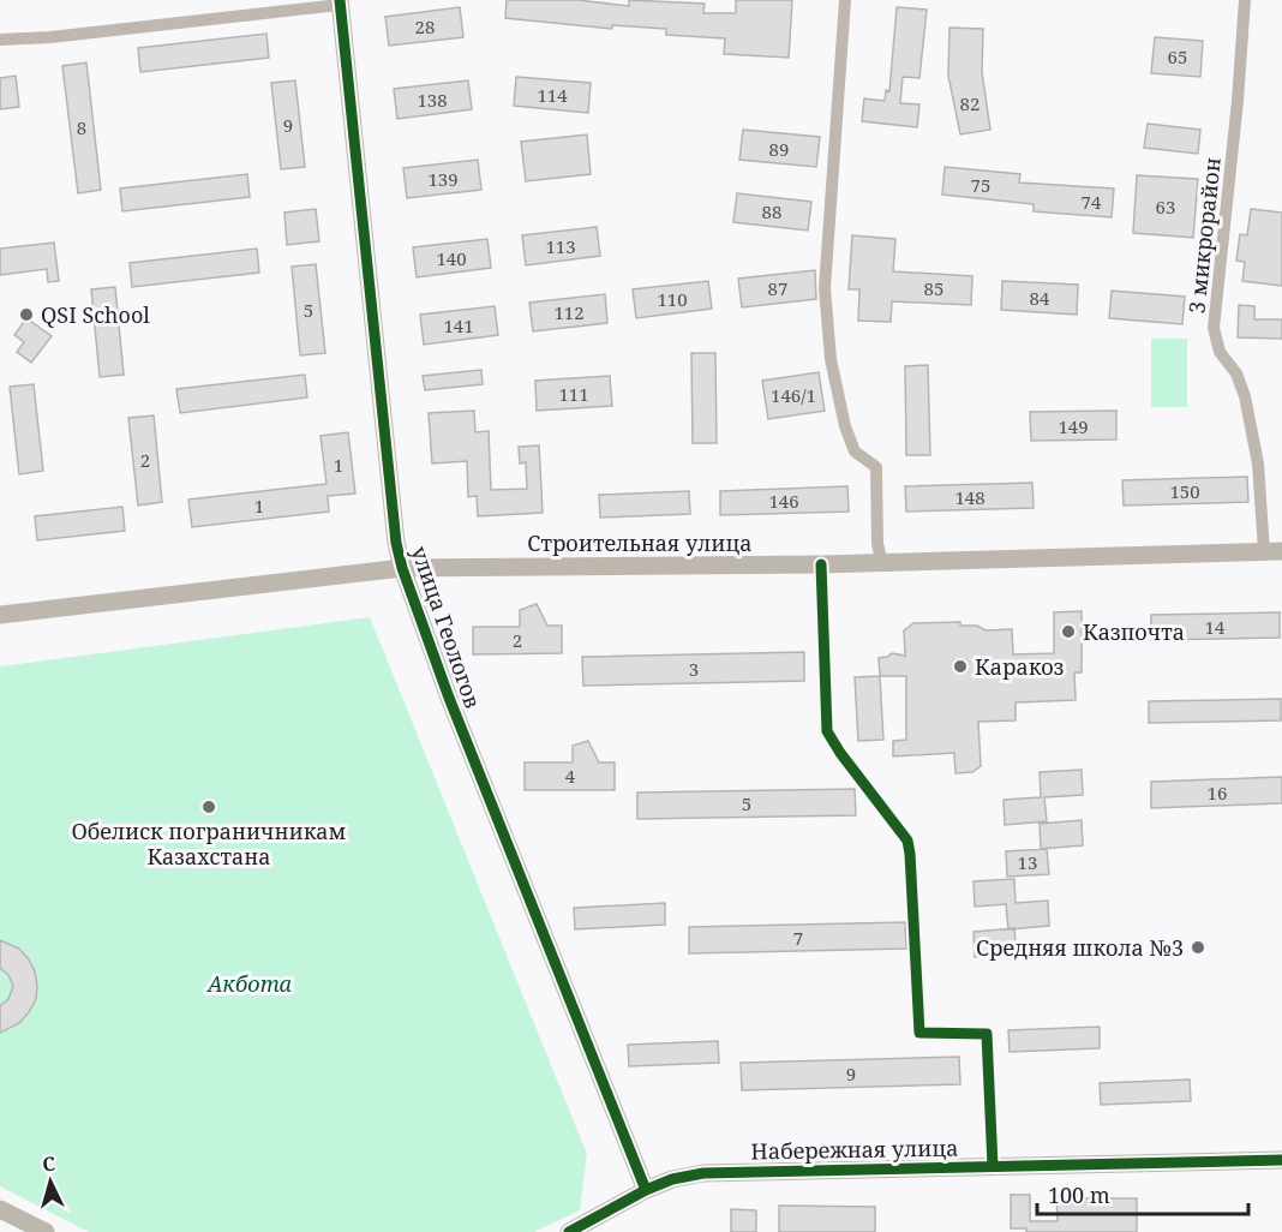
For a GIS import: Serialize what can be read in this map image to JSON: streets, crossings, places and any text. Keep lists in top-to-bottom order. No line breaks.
{"streets":{"street":["3 микрорайон","Строительная улица","улица Геологов","Набережная улица"]},"crossings":[["3 микрорайон","Строительная улица"],["Строительная улица","улица Геологов"],["улица Геологов","Набережная улица"]],"parks":["Акбота"],"places":["QSI School","Казпочта","Каракоз","Обелиск пограничникам Казахстана","Средняя школа №3"],"house_numbers":["28","65","114","138","82","9","8","89","139","75","74","63","88","113","140","87","85","84","110","5","112","141","111","146/1","149","2","1","150","148","146","1","14","2","3","4","16","5","13","7","9"],"scale_bar":"100 m","north":"top"}
